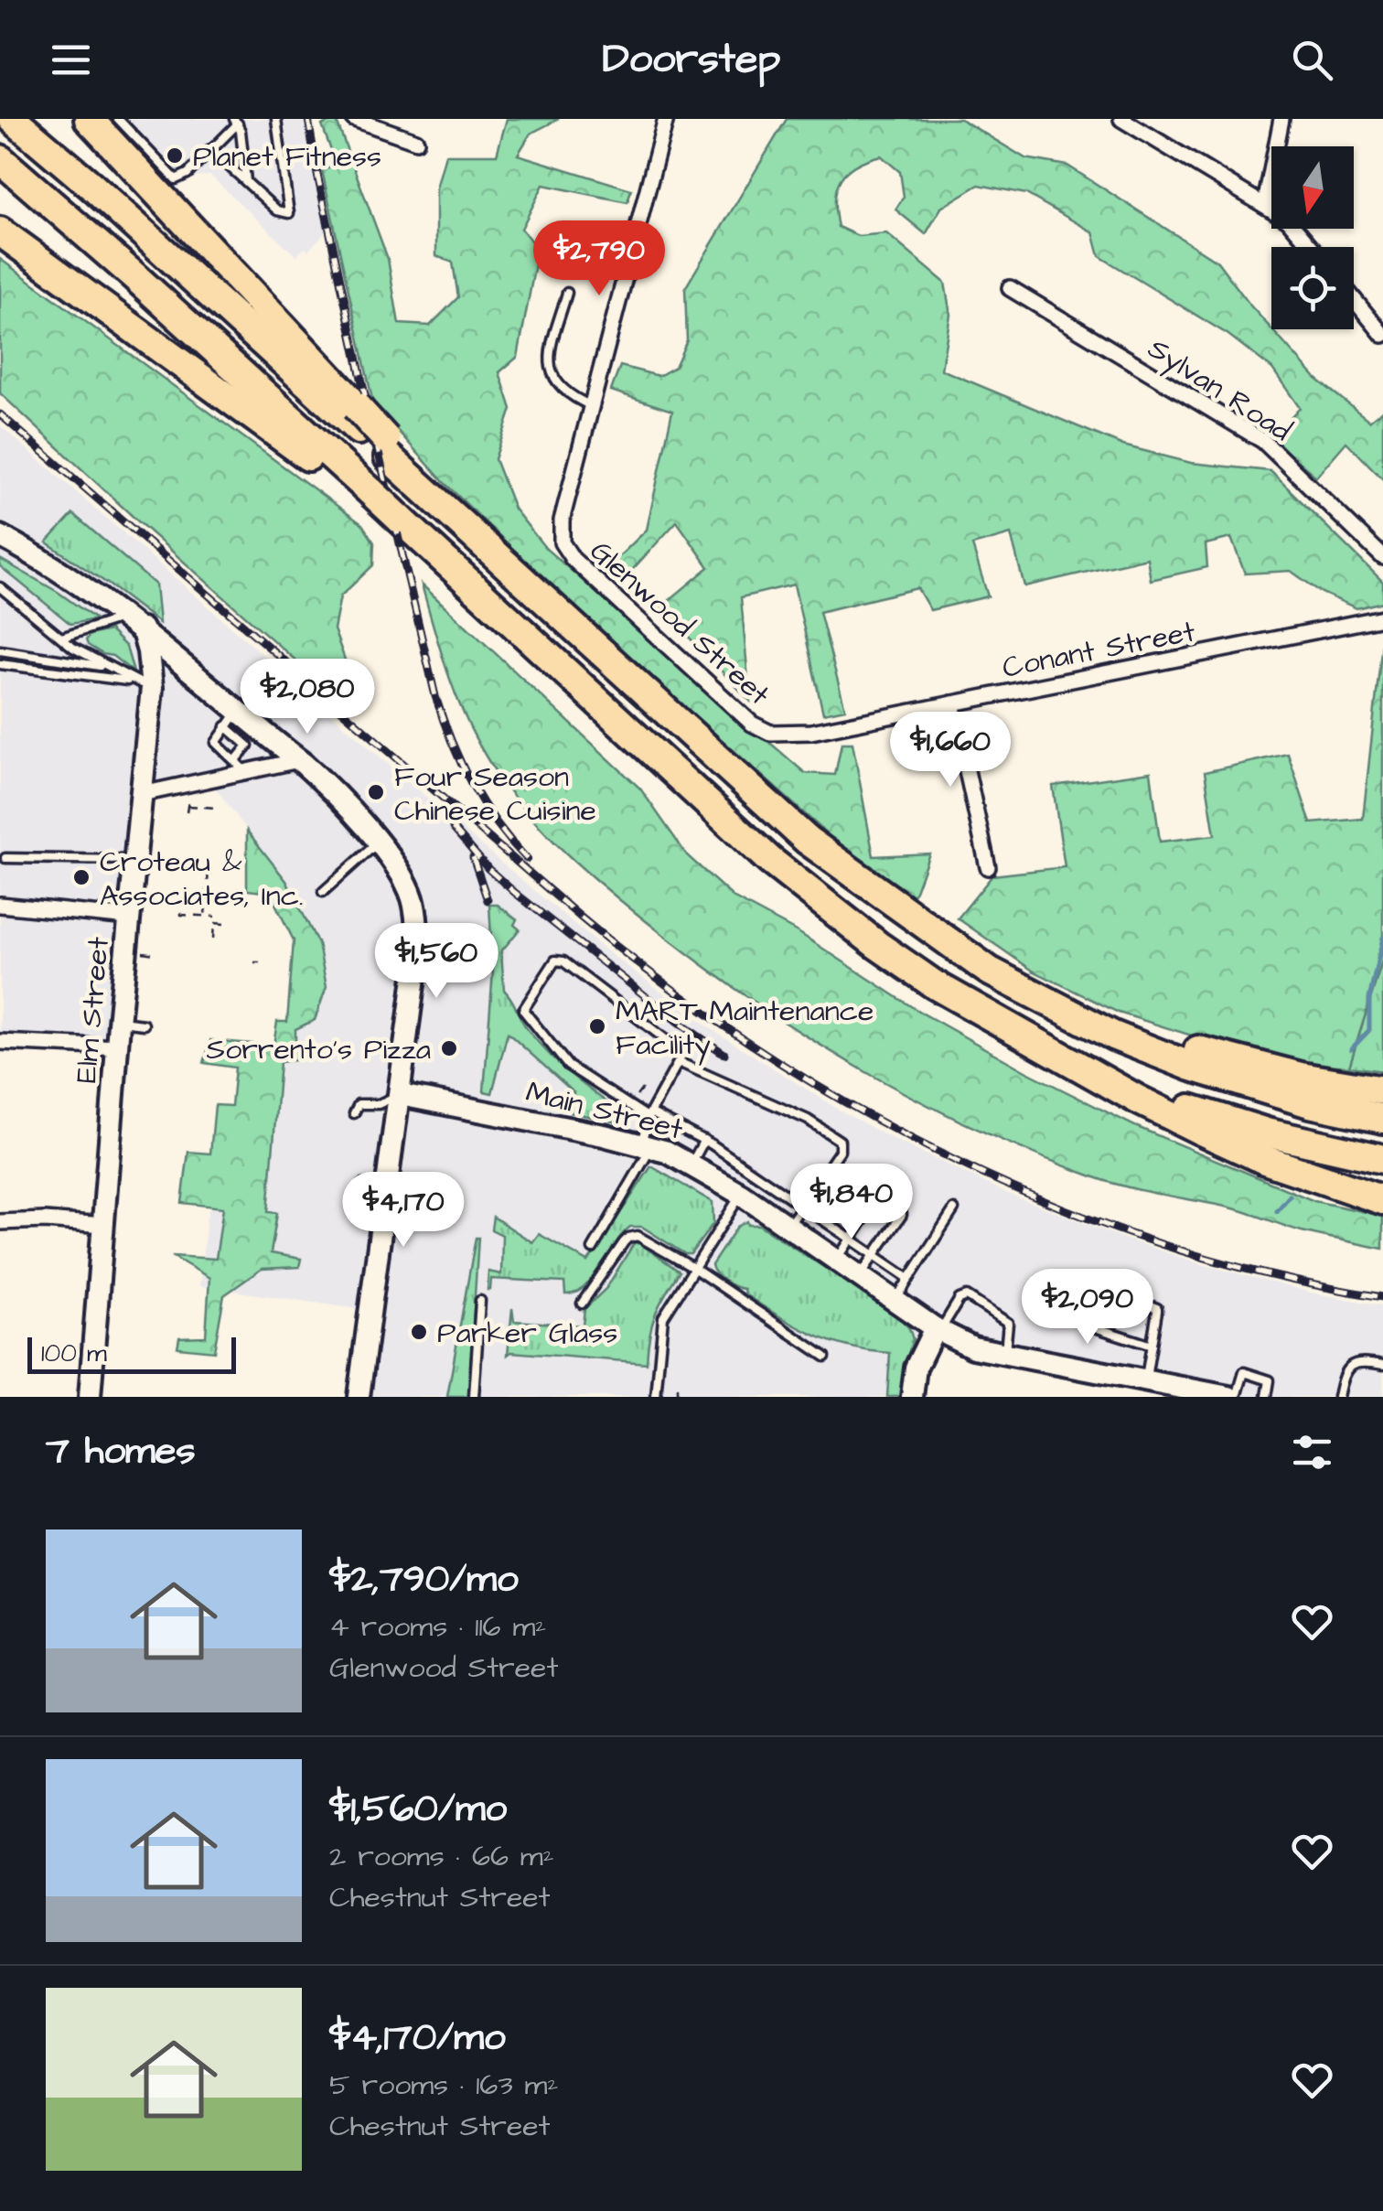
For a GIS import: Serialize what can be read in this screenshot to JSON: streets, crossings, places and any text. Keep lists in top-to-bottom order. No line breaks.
{"streets":{"main road":["Elm Street","Main Street"],"street":["Sylvan Road","Glenwood Street","Conant Street"]},"crossings":[["Glenwood Street","Conant Street"]],"places":["Planet Fitness","Four Season Chinese Cuisine","Croteau & Associates, Inc.","MART Maintenance Facility","Sorrento's Pizza","Parker Glass"],"scale_bar":"100 m","north":"bottom","page":{"header":"Doorstep","price":["$2,790","$2,080","$1,660","$1,560","$1,840","$4,170","$2,090"],"scale":"100 m","heading":"7 homes","list":[{"name":"$2,790/mo","note":"4 rooms · 116 m² · Glenwood Street"},{"name":"$1,560/mo","note":"2 rooms · 66 m² · Chestnut Street"},{"name":"$4,170/mo","note":"5 rooms · 163 m² · Chestnut Street"}]}}
